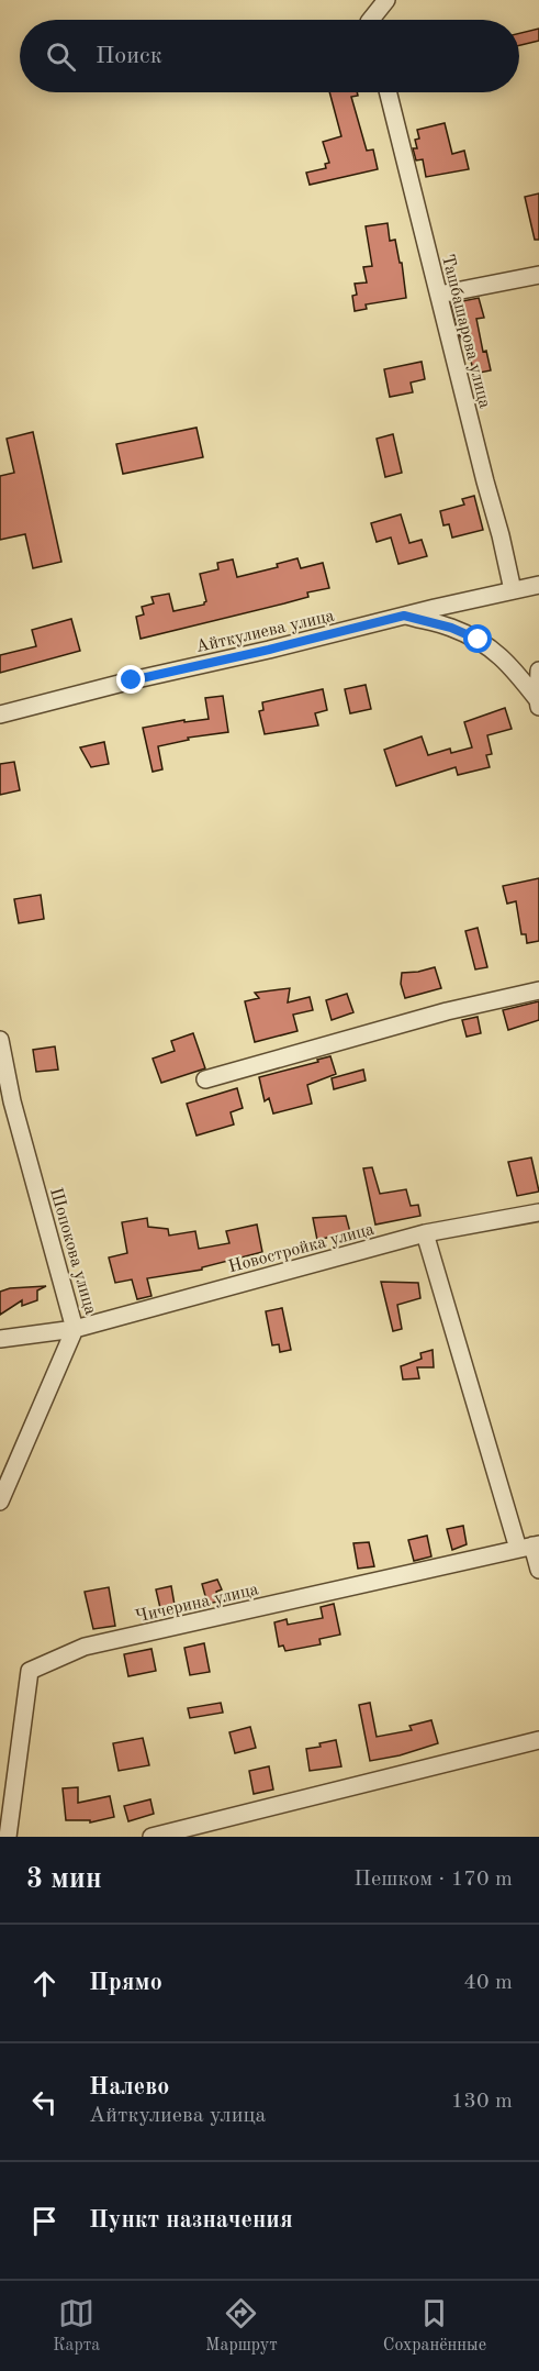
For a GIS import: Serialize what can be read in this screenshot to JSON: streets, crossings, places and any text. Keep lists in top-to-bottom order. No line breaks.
{"streets":{"street":["Ташбашарова улица","Айткулиева улица","Новостройка улица","Шопокова улица","Чичерина улица"]},"crossings":[["Ташбашарова улица","Айткулиева улица"],["Новостройка улица","Шопокова улица"]],"page":{"search":"Поиск","heading":["3 мин","Пешком · 170 m"],"list":[["Прямо","40 m"],["Налево","Айткулиева улица","130 m"],"Пункт назначения"],"nav":["Карта","Маршрут","Сохранённые"]}}
